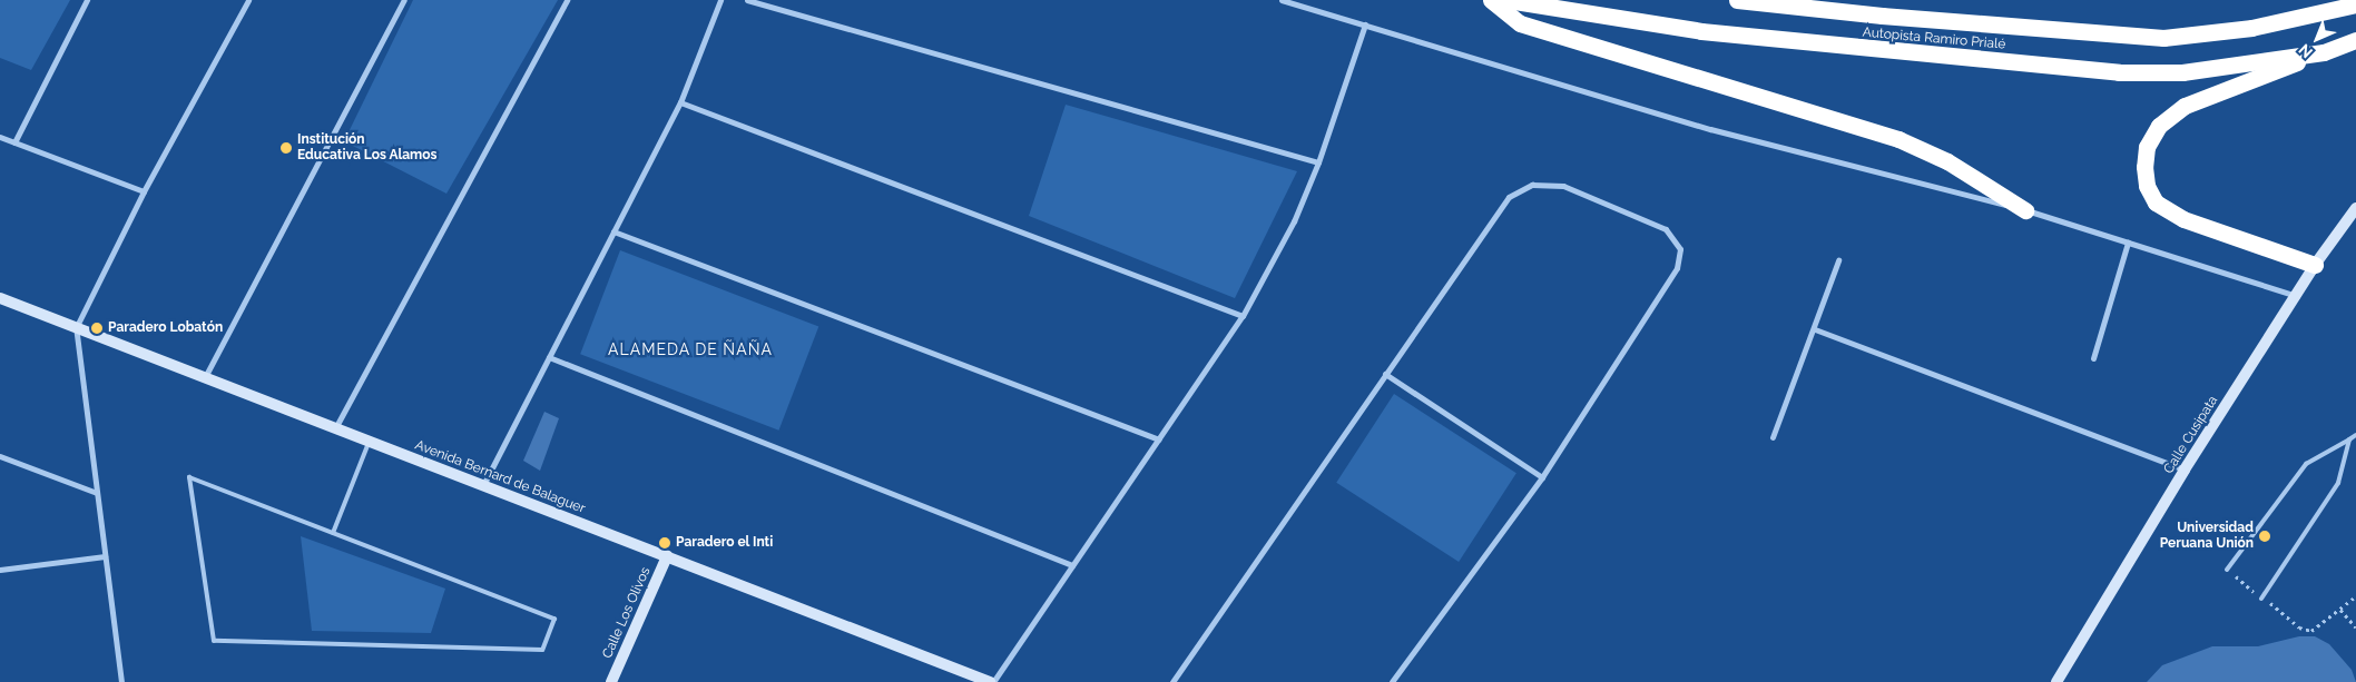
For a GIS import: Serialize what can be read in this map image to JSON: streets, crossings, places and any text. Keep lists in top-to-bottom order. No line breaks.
{"streets":{"highway":["Autopista Ramiro Prialé"],"street":["Calle Cusipata","Avenida Bernard de Balaguer","Calle Los Olivos"]},"crossings":[["Avenida Bernard de Balaguer","Calle Los Olivos"]],"districts":["ALAMEDA DE ÑAÑA"],"places":["Institución Educativa Los Alamos","Paradero Lobatón","Universidad Peruana Unión","Paradero el Inti"],"north":"bottom left"}
